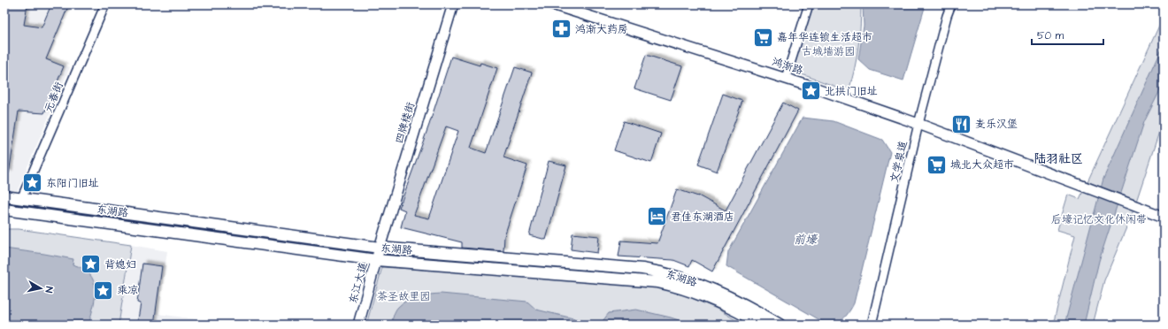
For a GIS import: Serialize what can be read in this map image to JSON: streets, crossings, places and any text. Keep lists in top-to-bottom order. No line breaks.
{"streets":{"main road":["东湖路"],"street":["鸿渐路","元春街","四牌楼街","文学泉道","东江大道"]},"crossings":[["鸿渐路","文学泉道"],["元春街","东湖路"],["四牌楼街","东湖路"],["四牌楼街","东江大道"],["东湖路","东江大道"]],"districts":["陆羽社区"],"water":["前壕"],"parks":["古城墙游园","后壕记忆文化休闲带","茶圣故里园"],"places":{"pharmacy":["鸿渐大药房"],"supermarket":["嘉年华连锁生活超市","城北大众超市"],"place":["北拱门旧址","东阳门旧址","背媳妇","乘凉"],"restaurant":["麦乐汉堡"],"hotel":["君佳东湖酒店"]},"scale_bar":"50 m","north":"right"}
